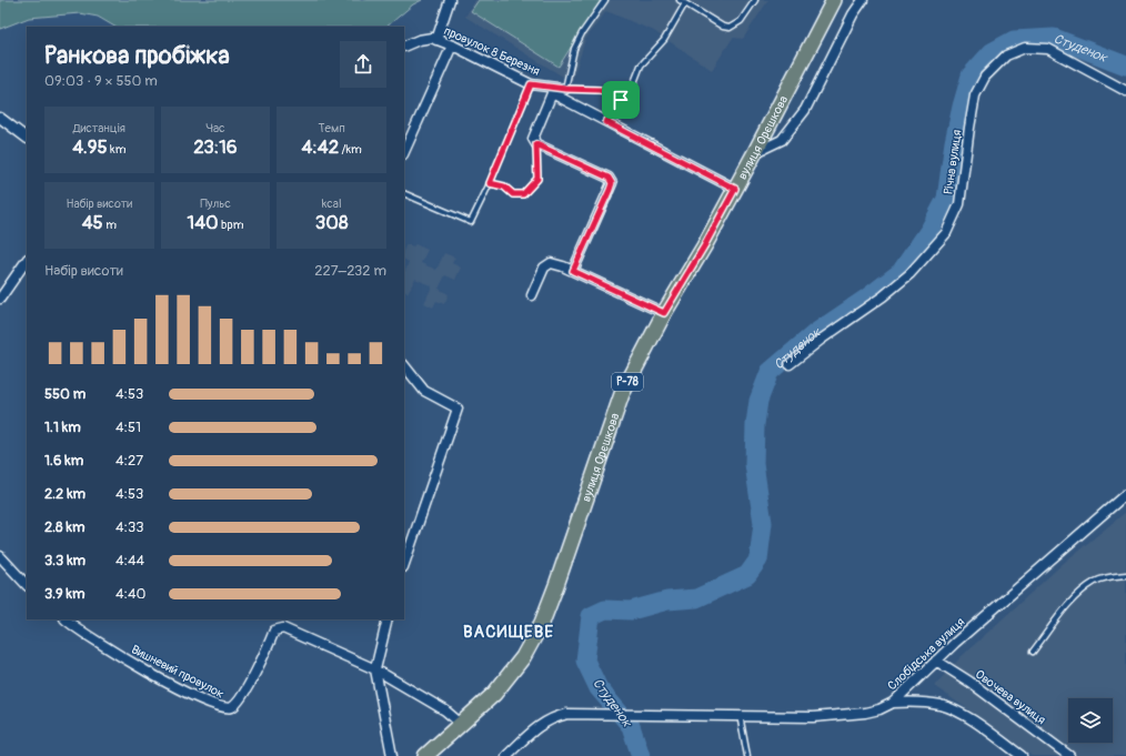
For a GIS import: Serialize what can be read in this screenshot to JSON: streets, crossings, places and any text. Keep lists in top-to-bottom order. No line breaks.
{"streets":{"main road":["вулиця Орєшкова","Р-78"],"street":["провулок 8 Березня","Річна вулиця","Слобідська вулиця","Вишневий провулок","Овочева вулиця"]},"crossings":[["вулиця Орєшкова","Вишневий провулок"],["Слобідська вулиця","Овочева вулиця"]],"districts":["ВАСИЩЕВЕ"],"water":["Студенок"],"page":{"heading":["Ранкова пробіжка","09:03 · 9 × 550 m"],"stats":[["Дистанція","4.95 km"],["Час","23:16"],["Темп","4:42 /km"],["Набір висоти","45 m"],["Пульс","140 bpm"],["kcal","308"]],"chart":["Набір висоти","227–232 m"],"list":[{"name":"550 m","note":"4:53"},{"name":"1.1 km","note":"4:51"},{"name":"1.6 km","note":"4:27"},{"name":"2.2 km","note":"4:53"},{"name":"2.8 km","note":"4:33"},{"name":"3.3 km","note":"4:44"},{"name":"3.9 km","note":"4:40"}]}}
